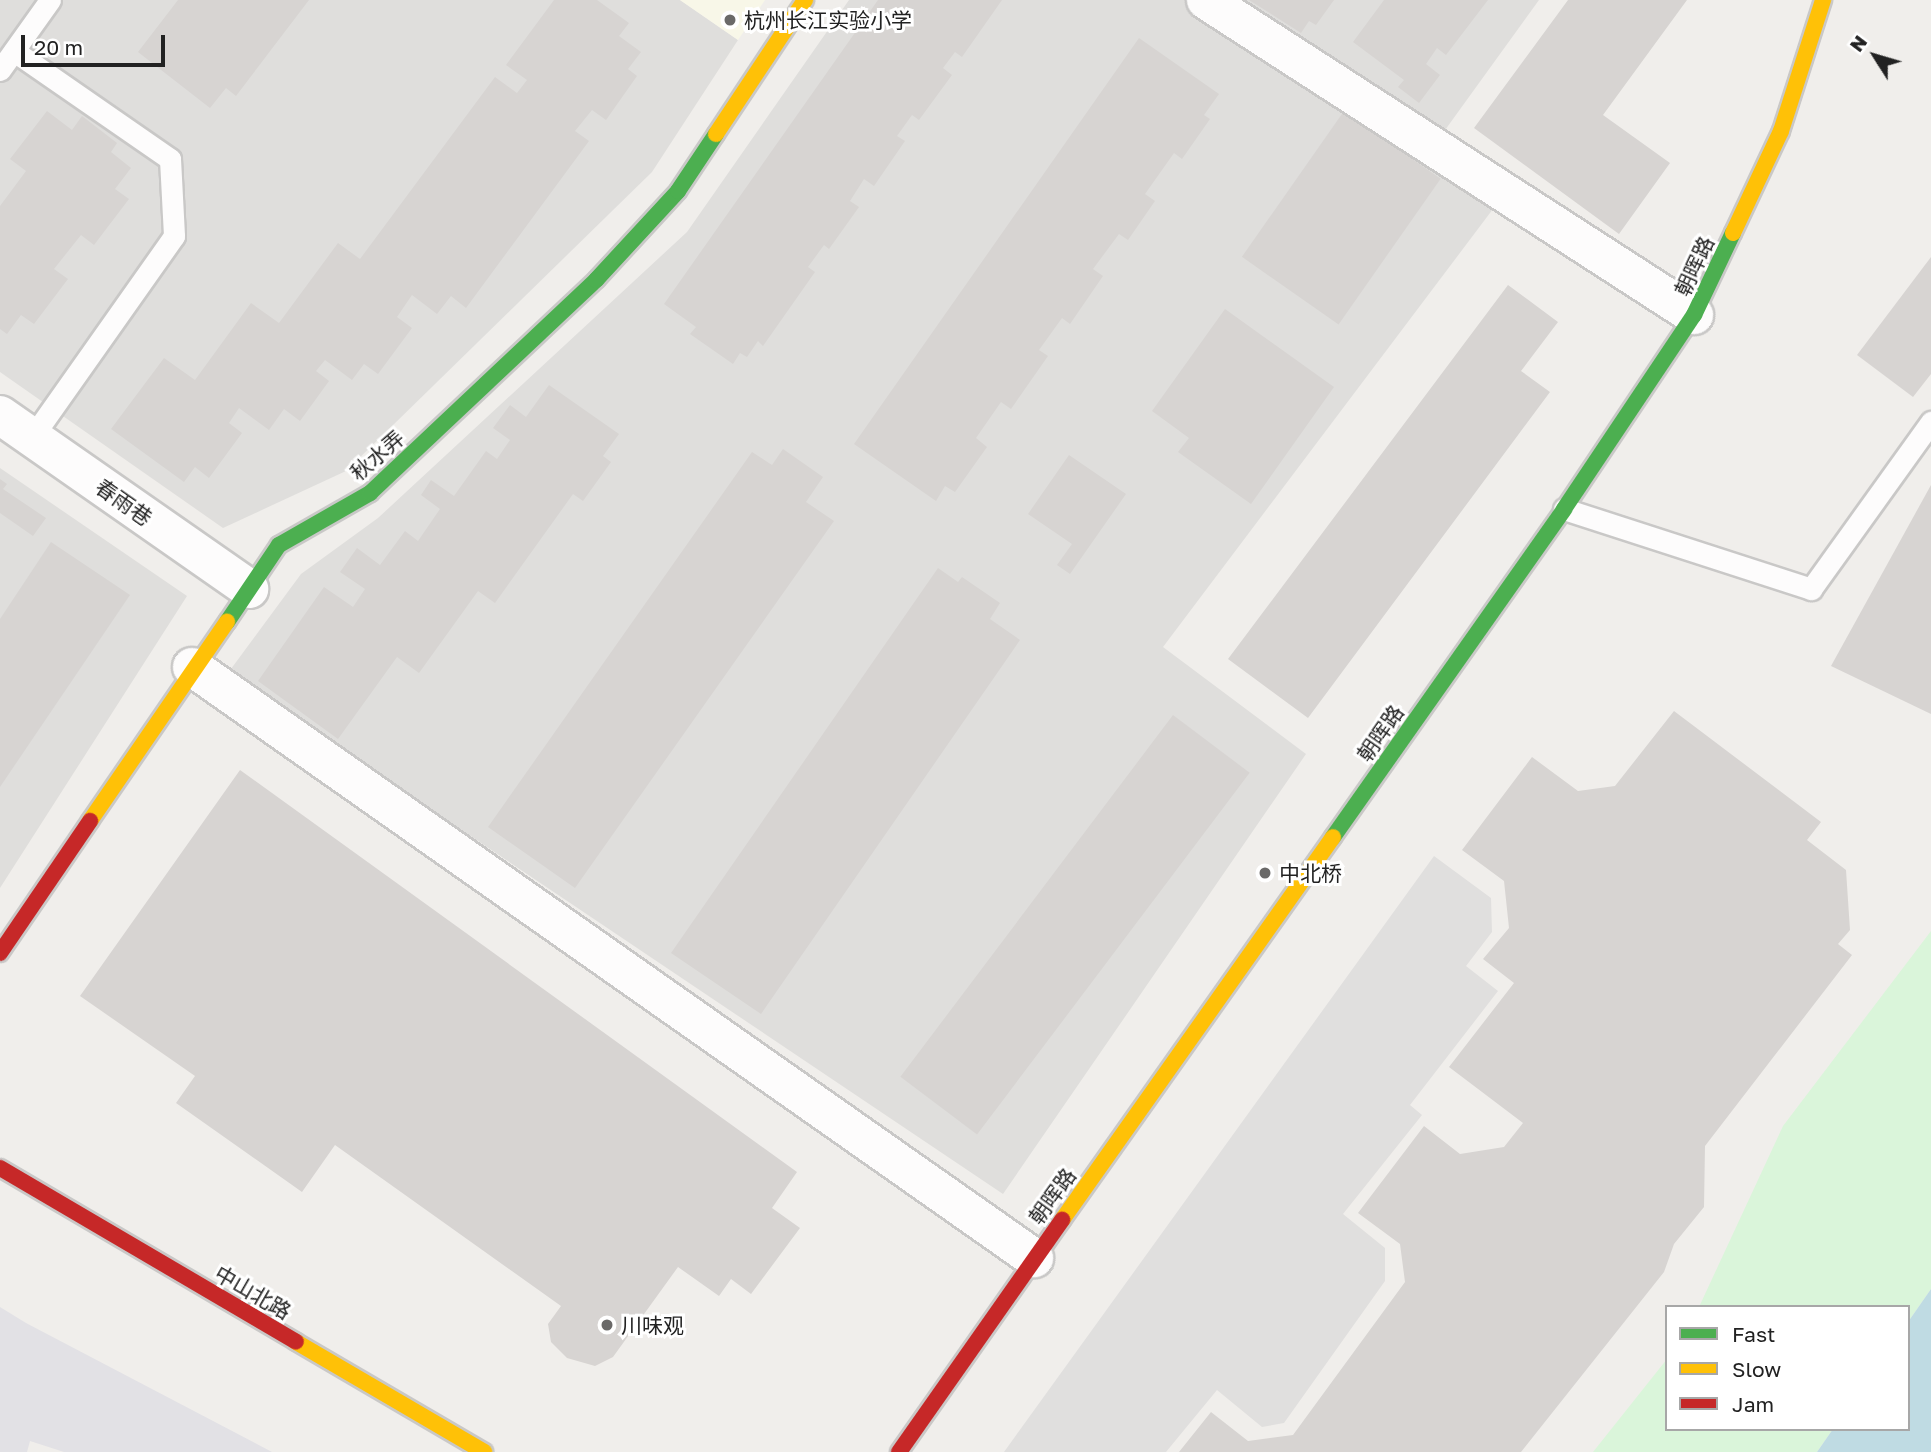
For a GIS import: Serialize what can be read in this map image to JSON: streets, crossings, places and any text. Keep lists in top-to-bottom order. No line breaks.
{"streets":{"street":["朝晖路","秋水弄","春雨巷","中山北路"]},"crossings":[["秋水弄","春雨巷"]],"places":["杭州长江实验小学","中北桥","川味观"],"legend":["Fast","Slow","Jam"],"scale_bar":"20 m","north":"top left"}
